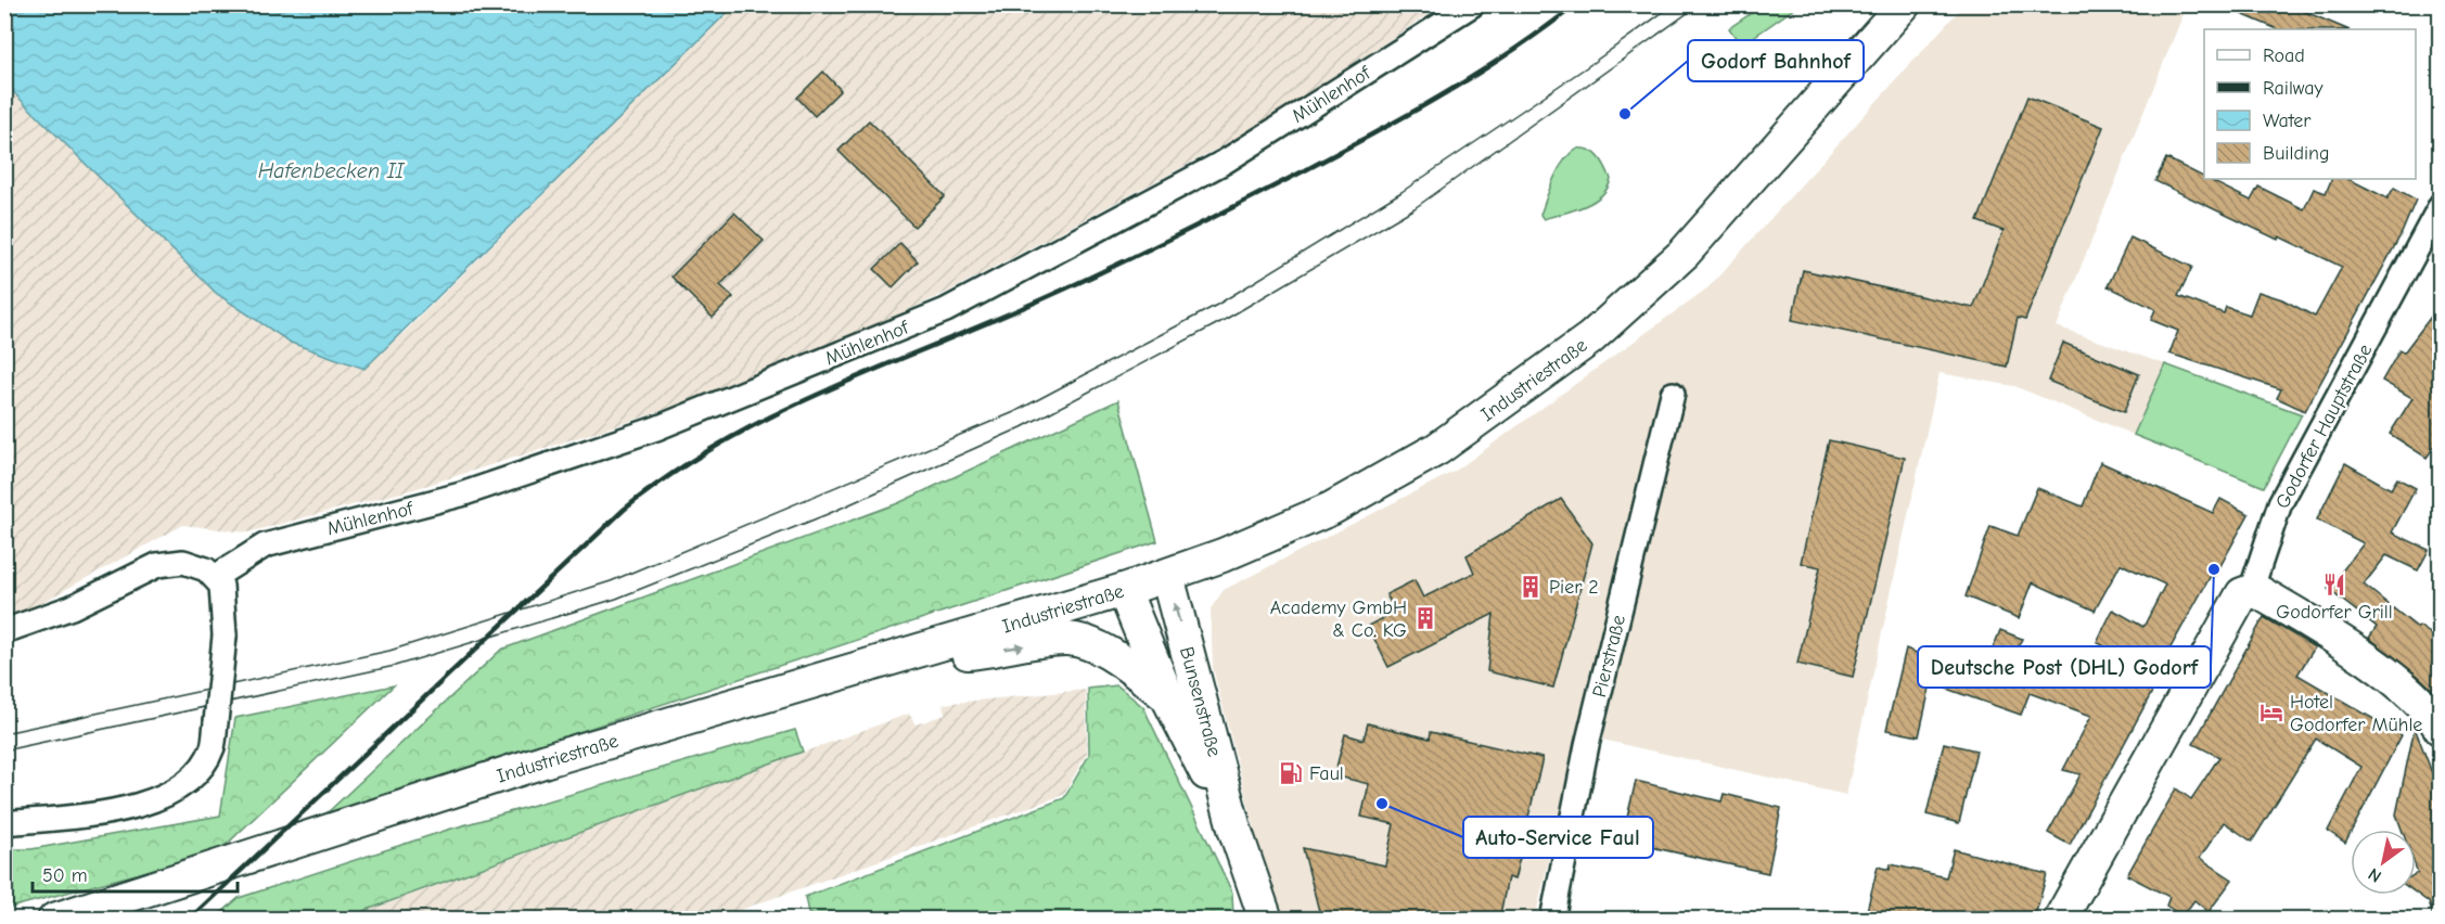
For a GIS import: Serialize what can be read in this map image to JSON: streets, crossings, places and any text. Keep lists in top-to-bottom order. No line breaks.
{"streets":{"main road":["Industriestraße","Godorfer Hauptstraße","Bunsenstraße"],"street":["Mühlenhof","Pierstraße"]},"crossings":[["Industriestraße","Bunsenstraße"]],"water":["Hafenbecken II"],"places":{"other":["Godorf Bahnhof","Deutsche Post (DHL) Godorf","Auto-Service Faul"],"restaurant":["Godorfer Grill"],"building":["Pier 2","Academy GmbH & Co. KG"],"hotel":["Hotel Godorfer Mühle"],"fuel station":["Faul"]},"legend":["Road","Railway","Water","Building"],"scale_bar":"50 m","north":"bottom left"}
